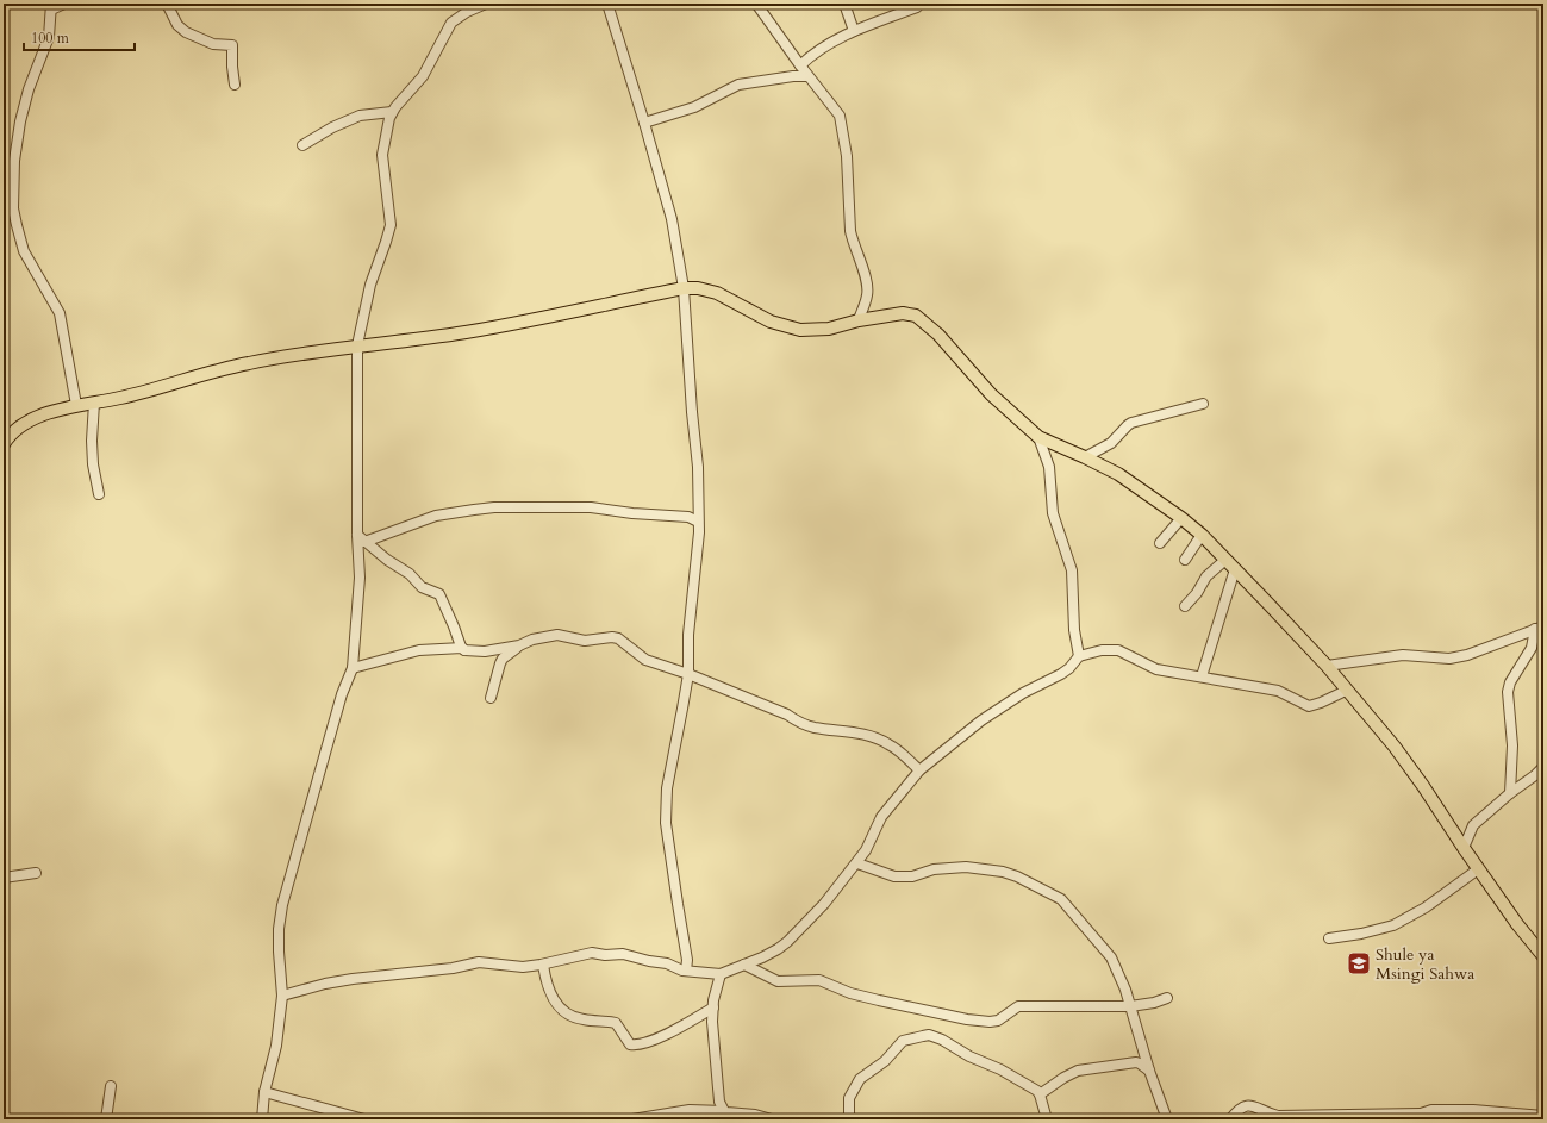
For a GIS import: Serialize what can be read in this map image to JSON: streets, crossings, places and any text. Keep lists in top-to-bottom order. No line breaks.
{"places":{"school or university":["Shule ya Msingi Sahwa"]},"scale_bar":"100 m"}
